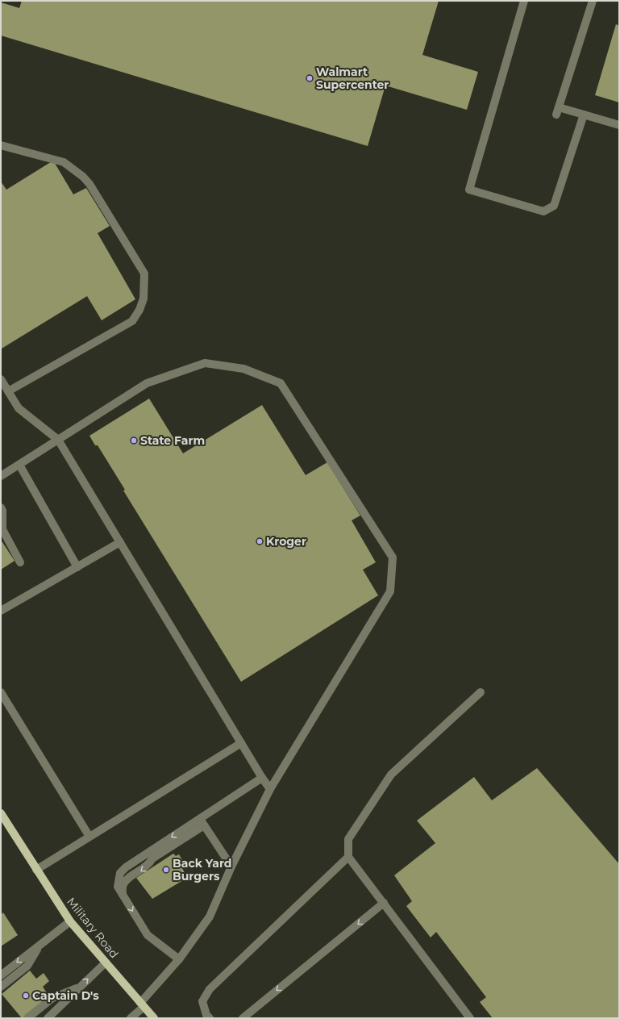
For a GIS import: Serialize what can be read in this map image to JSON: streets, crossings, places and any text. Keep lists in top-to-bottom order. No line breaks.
{"streets":{"main road":["Military Road"]},"places":["Walmart Supercenter","State Farm","Kroger","Back Yard Burgers","Captain D's"]}
